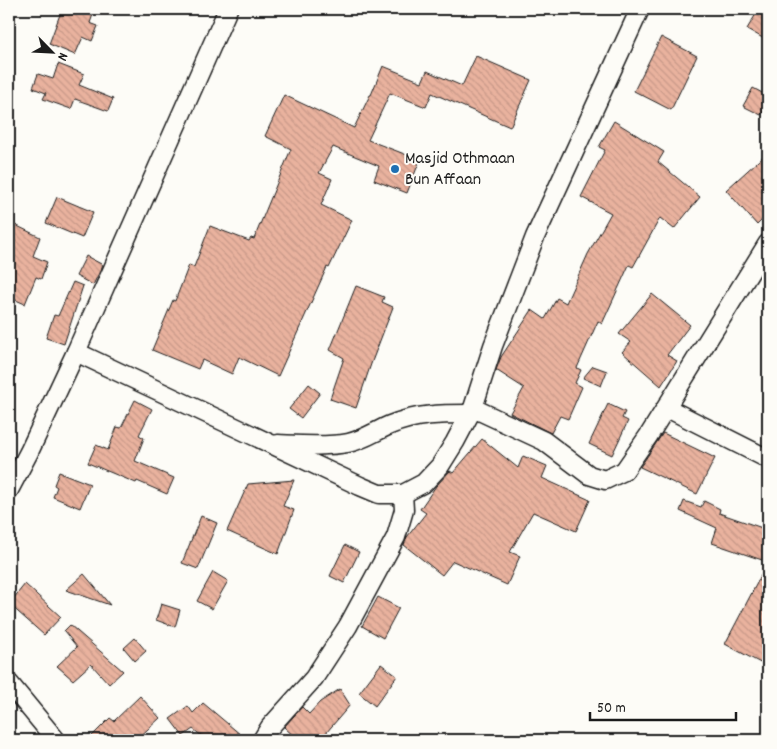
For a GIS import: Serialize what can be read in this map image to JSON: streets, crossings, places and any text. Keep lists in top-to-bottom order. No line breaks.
{"places":["Masjid Othmaan Bun Affaan"],"scale_bar":"50 m","north":"bottom right"}
